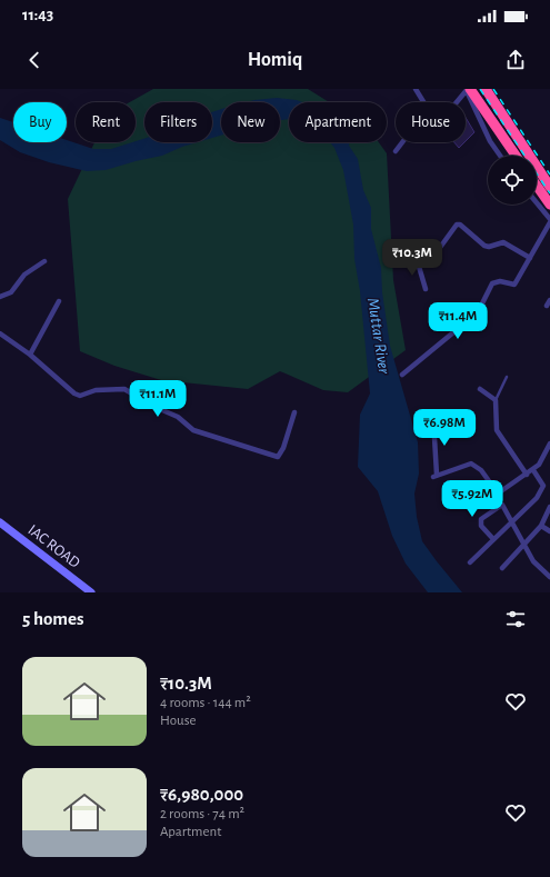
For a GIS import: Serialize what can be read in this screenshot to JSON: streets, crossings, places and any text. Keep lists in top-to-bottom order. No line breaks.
{"streets":{"main road":["IAC ROAD"]},"water":["Muttar River"],"page":{"status":"11:43","header":"Homiq","chip":["Buy","Rent","Filters","New","Apartment","House"],"price":["₹10.3M","₹11.4M","₹11.1M","₹6.98M","₹5.92M"],"heading":"5 homes","list":[{"name":"₹10.3M","note":"4 rooms · 144 m² · House"},{"name":"₹6,980,000","note":"2 rooms · 74 m² · Apartment"}]}}
